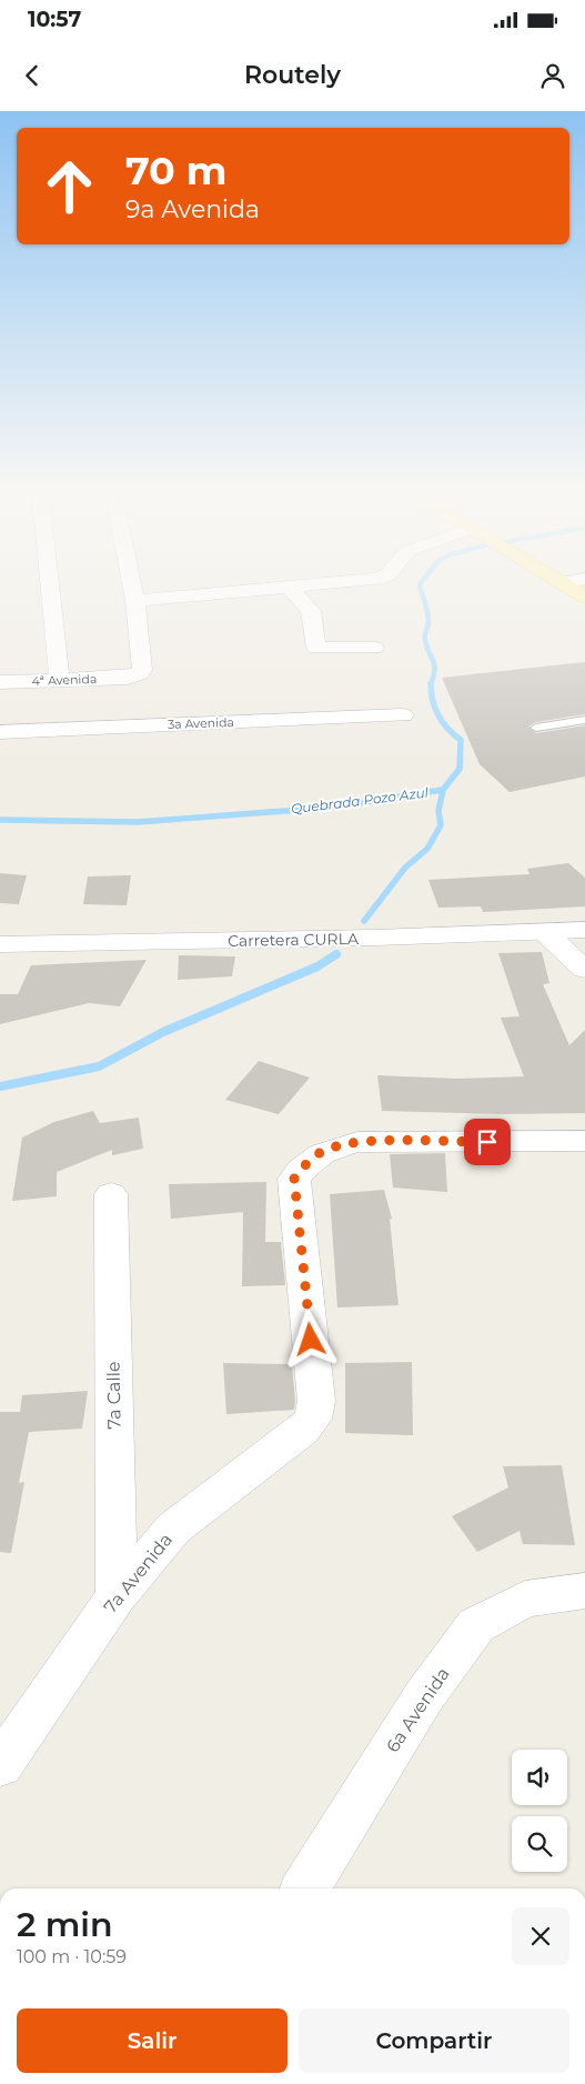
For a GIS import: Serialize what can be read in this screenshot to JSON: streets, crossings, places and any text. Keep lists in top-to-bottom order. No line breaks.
{"streets":{"street":["4ª Avenida","3a Avenida","Carretera CURLA","7a Calle","7a Avenida","6a Avenida"]},"crossings":[["7a Calle","7a Avenida"]],"water":["Quebrada Pozo Azul"],"page":{"status":"10:57","header":"Routely","turn":["70 m","9a Avenida"],"heading":["2 min","100 m · 10:59"],"buttons":["Salir","Compartir"]}}
